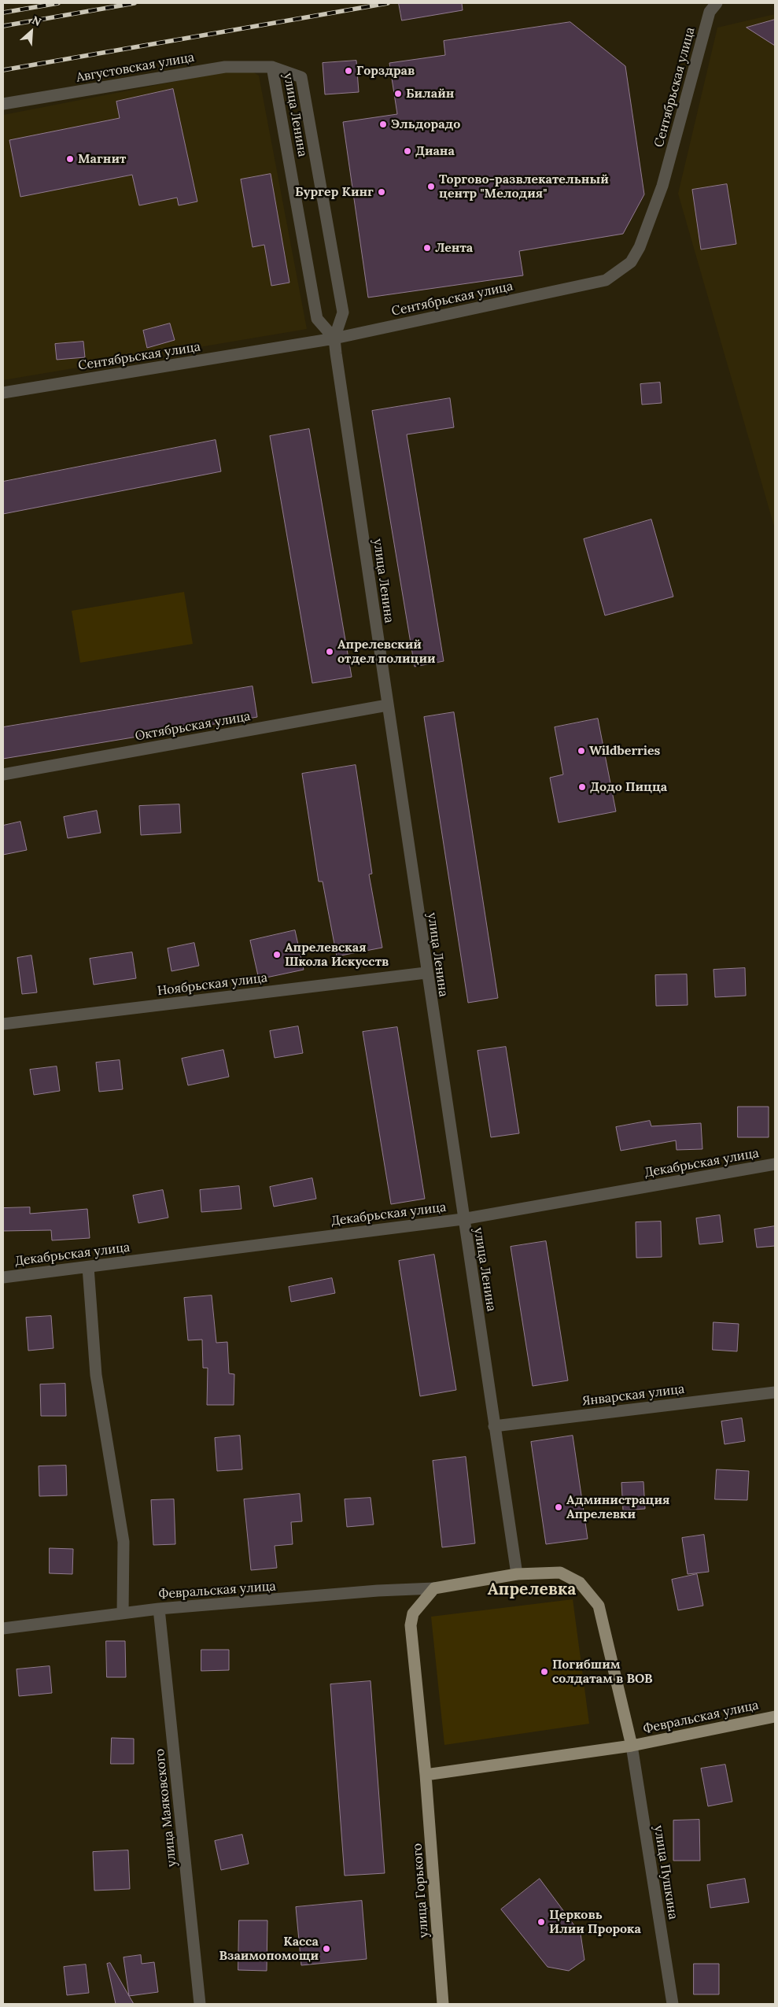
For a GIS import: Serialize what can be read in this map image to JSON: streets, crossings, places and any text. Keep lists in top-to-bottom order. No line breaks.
{"streets":{"main road":["Февральская улица","улица Горького"],"street":["Августовская улица","Сентябрьская улица","улица Ленина","Октябрьская улица","Ноябрьская улица","Декабрьская улица","Январская улица","улица Маяковского","улица Пушкина"]},"crossings":[["Августовская улица","улица Ленина"],["Сентябрьская улица","улица Ленина"],["улица Ленина","Октябрьская улица"],["улица Ленина","Ноябрьская улица"],["улица Ленина","Декабрьская улица"],["улица Ленина","Январская улица"],["Февральская улица","улица Маяковского"],["Февральская улица","улица Пушкина"],["Февральская улица","улица Горького"]],"districts":["Апрелевка"],"places":["Горздрав","Билайн","Эльдорадо","Диана","Магнит","Торгово-развлекательный центр \"Мелодия\"","Бургер Кинг","Лента","Апрелевский отдел полиции","Wildberries","Додо Пицца","Апрелевская Школа Искусств","Администрация Апрелевки","Погибшим солдатам в ВОВ","Церковь Илии Пророка","Касса Взаимопомощи"],"north":"top right"}
